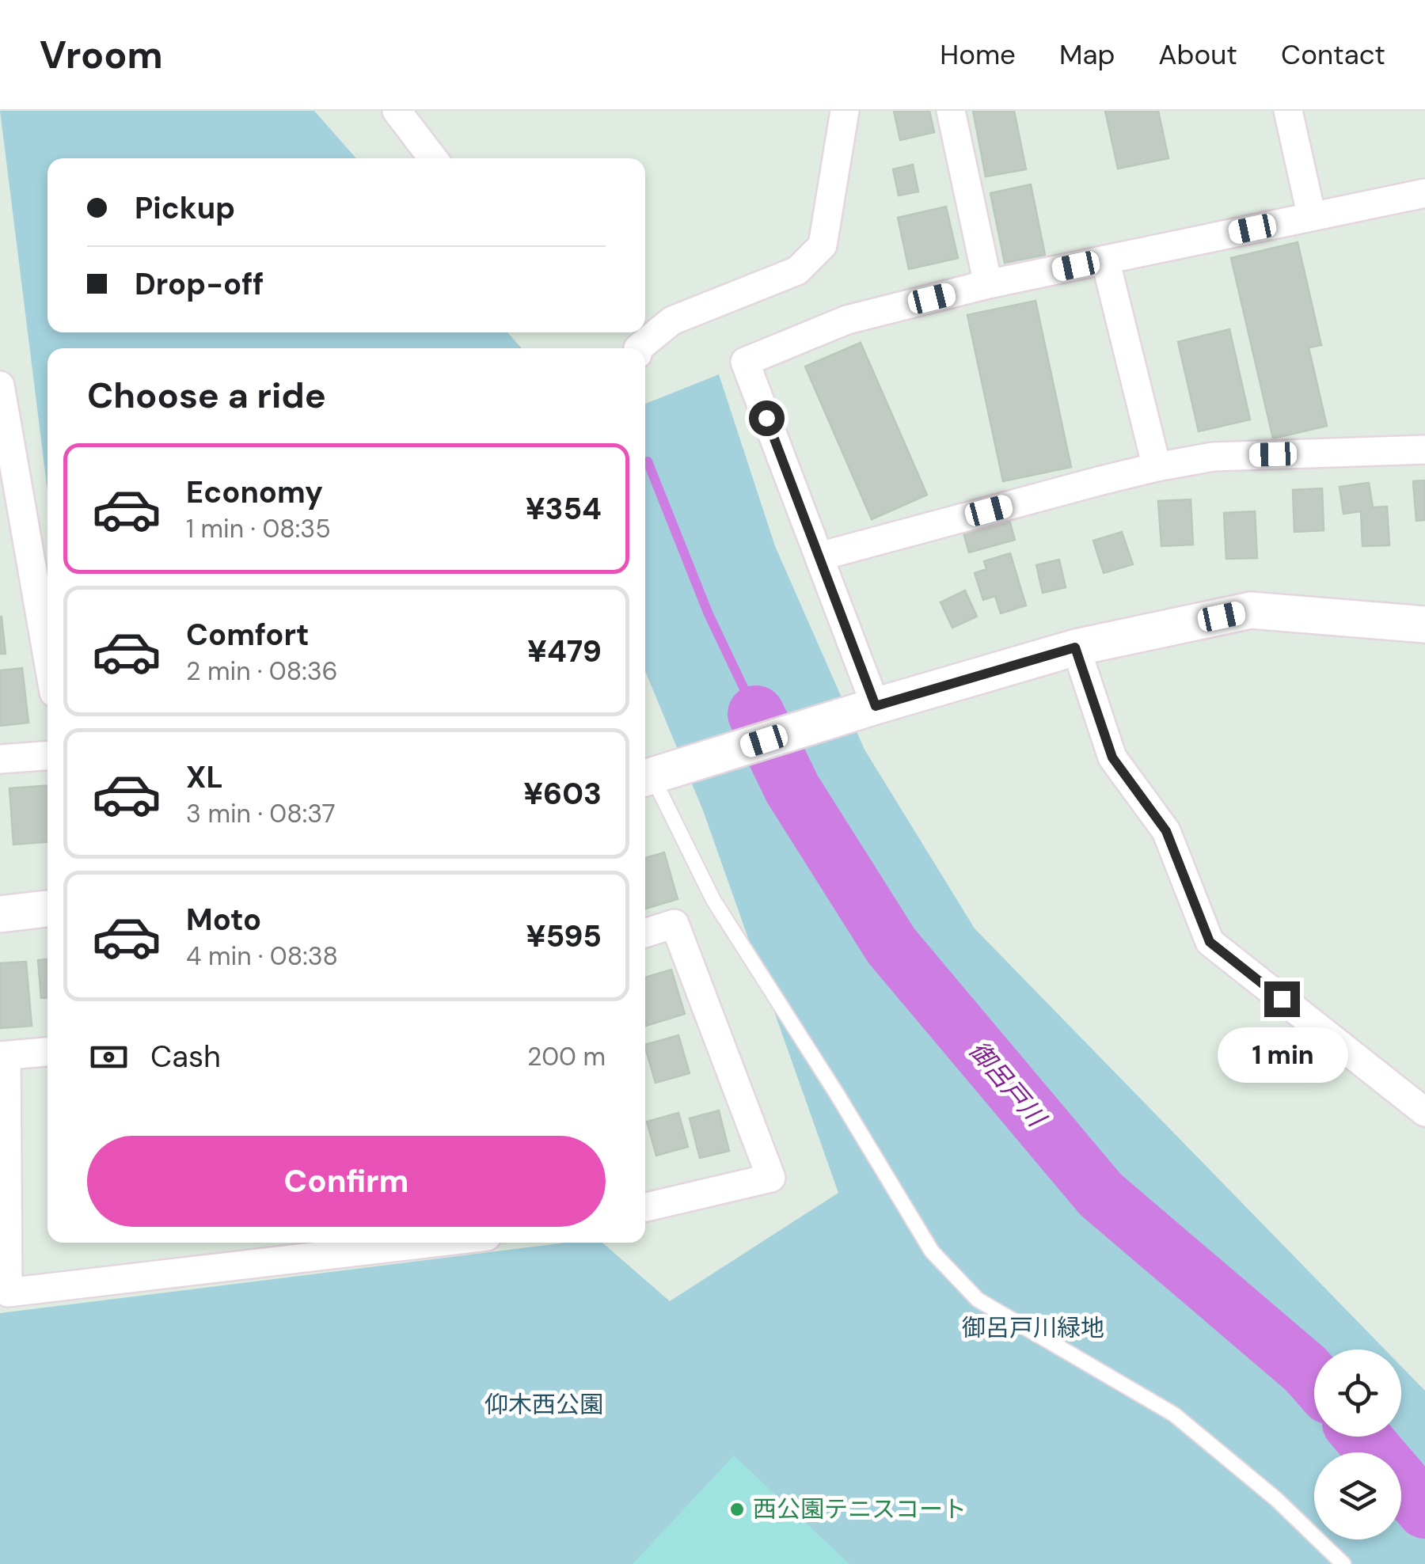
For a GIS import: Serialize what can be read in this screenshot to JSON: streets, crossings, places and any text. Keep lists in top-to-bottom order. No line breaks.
{"water":["御呂戸川"],"parks":["御呂戸川緑地","仰木西公園"],"places":["西公園テニスコート"],"page":{"header":"Vroom","nav":["Home","Map","About","Contact"],"banner":["Pickup","Drop-off"],"heading":"Choose a ride","list":[{"name":"Economy","note":"1 min · 08:35","value":"¥354"},{"name":"Comfort","note":"2 min · 08:36","value":"¥479"},{"name":"XL","note":"3 min · 08:37","value":"¥603"},{"name":"Moto","note":"4 min · 08:38","value":"¥595"}],"pay":["Cash","200 m"],"bubble":"1 min","buttons":"Confirm"}}
